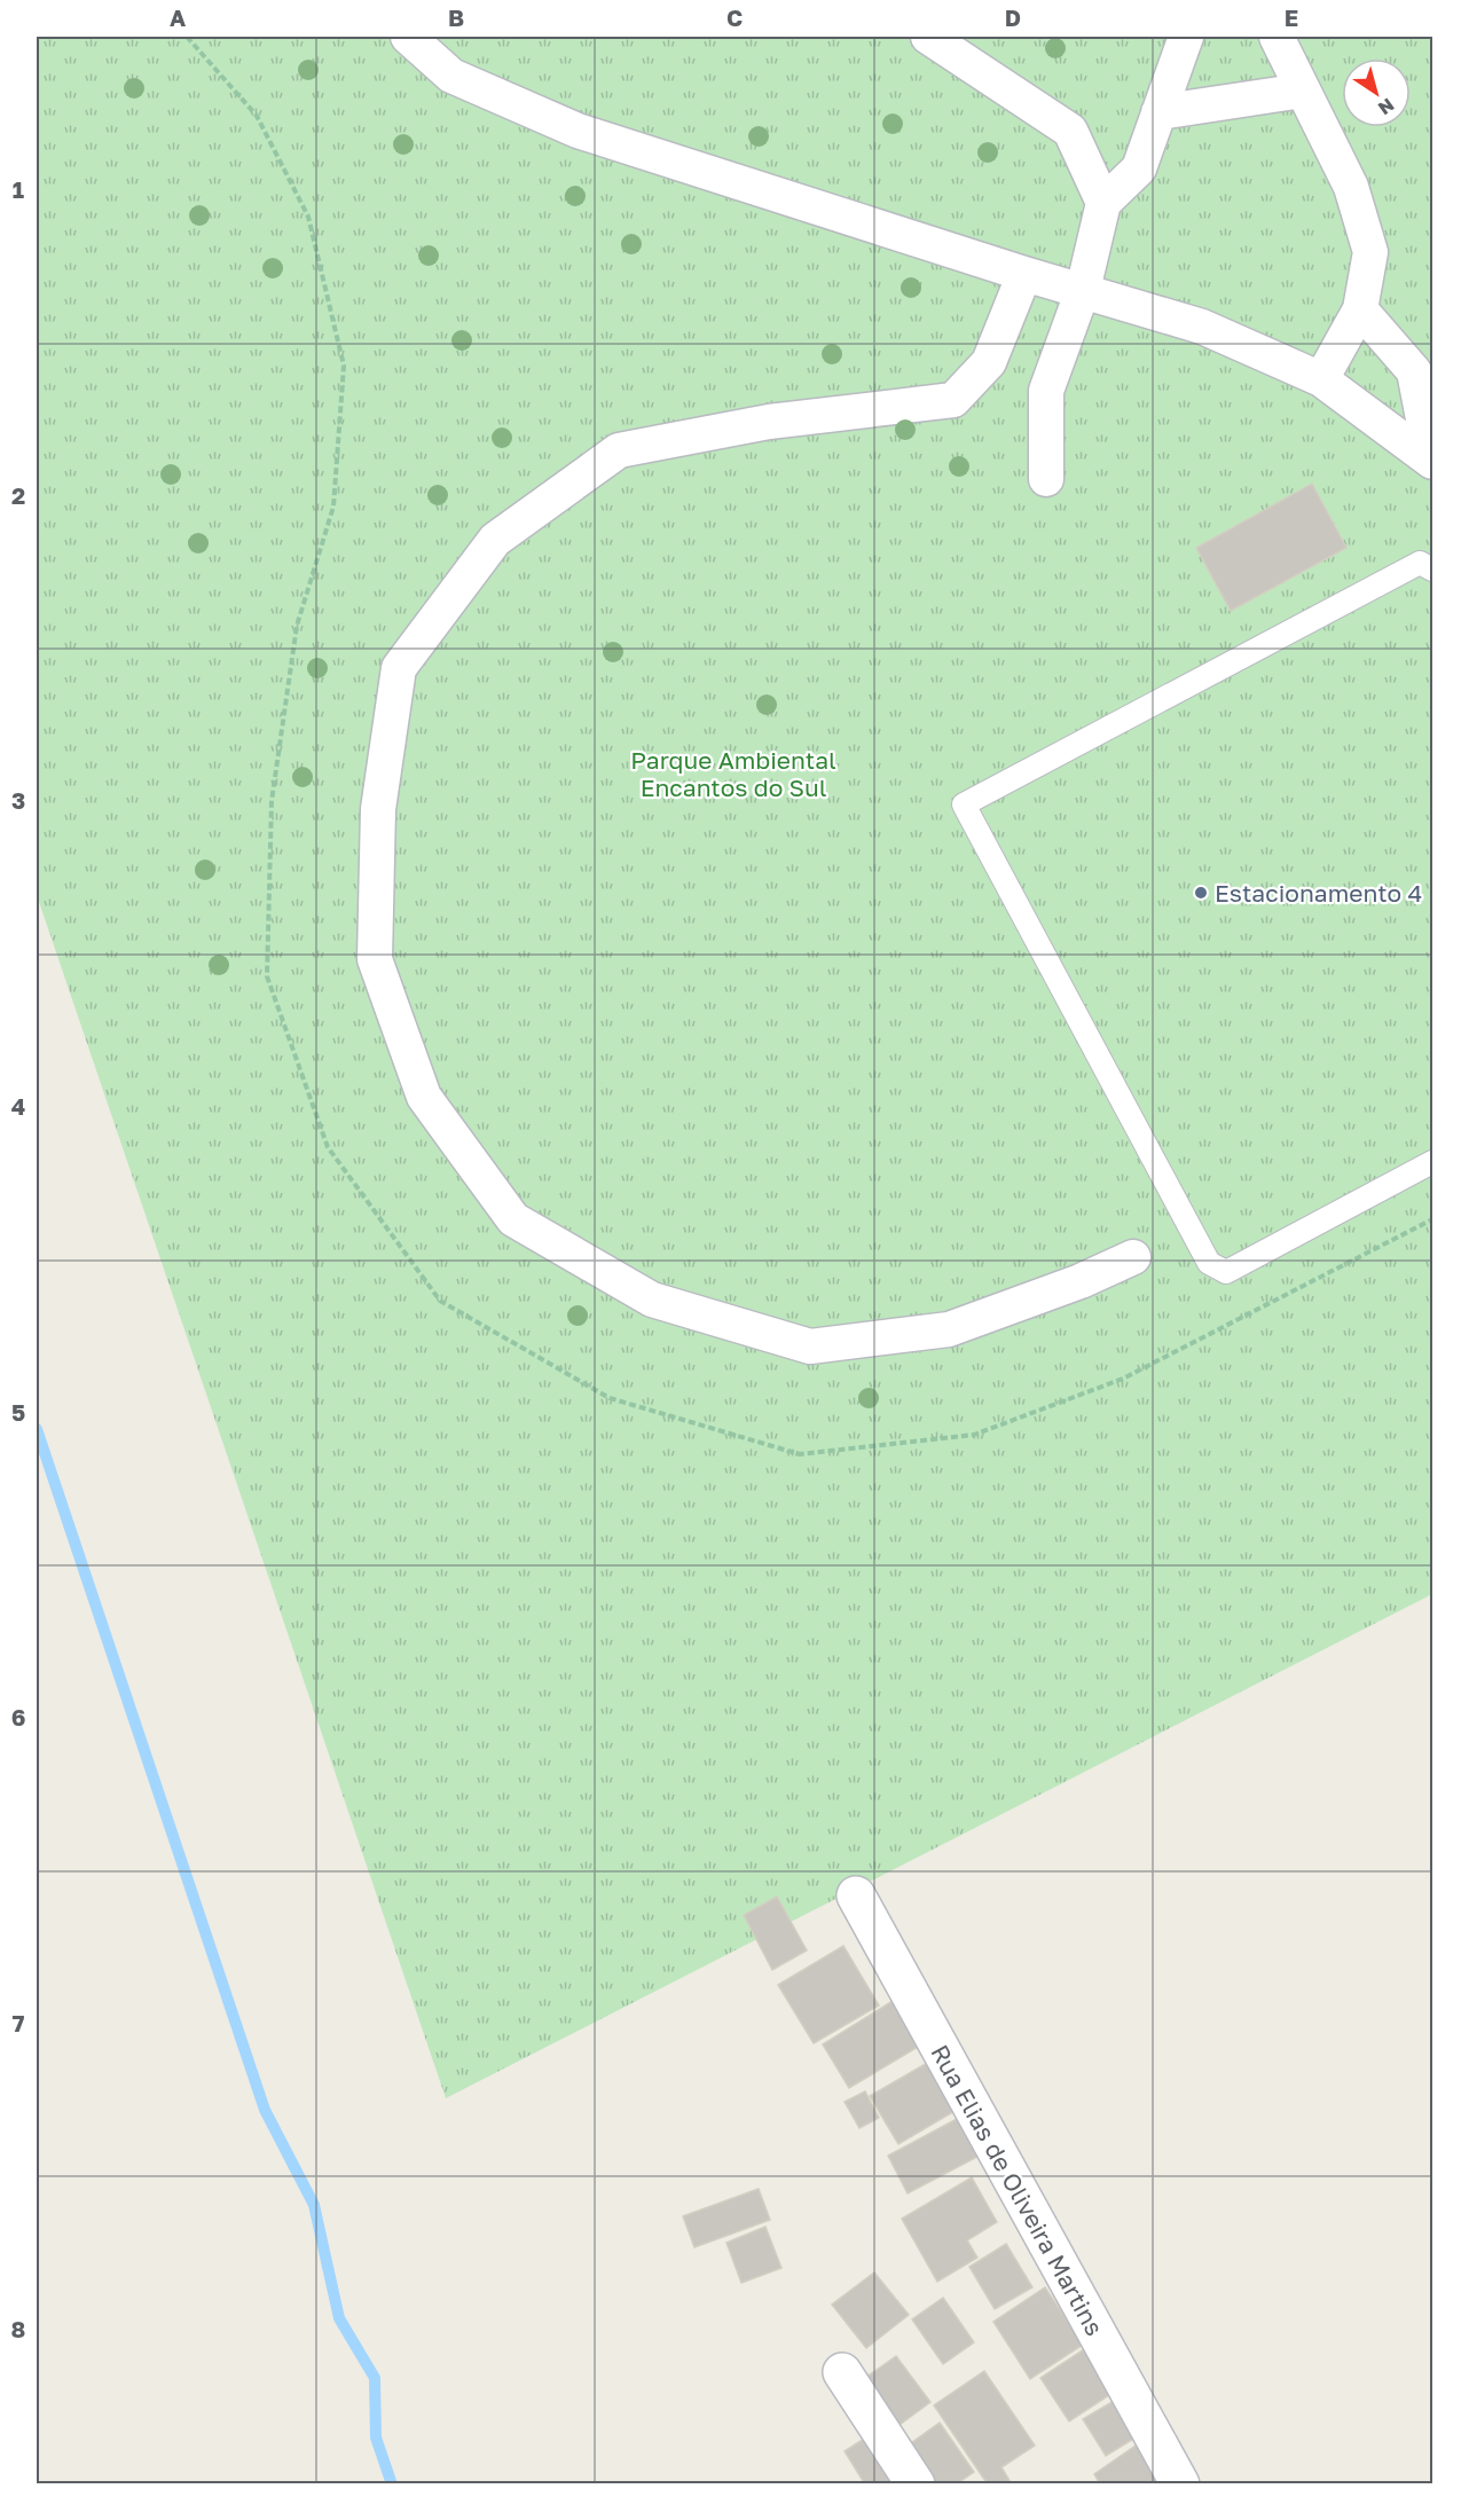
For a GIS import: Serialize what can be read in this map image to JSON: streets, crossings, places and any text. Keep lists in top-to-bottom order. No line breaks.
{"streets":{"street":["Rua Elias de Oliveira Martins"]},"parks":["Parque Ambiental Encantos do Sul"],"places":["Estacionamento 4"],"north":"bottom right","grid":{"columns":["A","B","C","D","E"],"rows":["1","2","3","4","5","6","7","8"]}}
